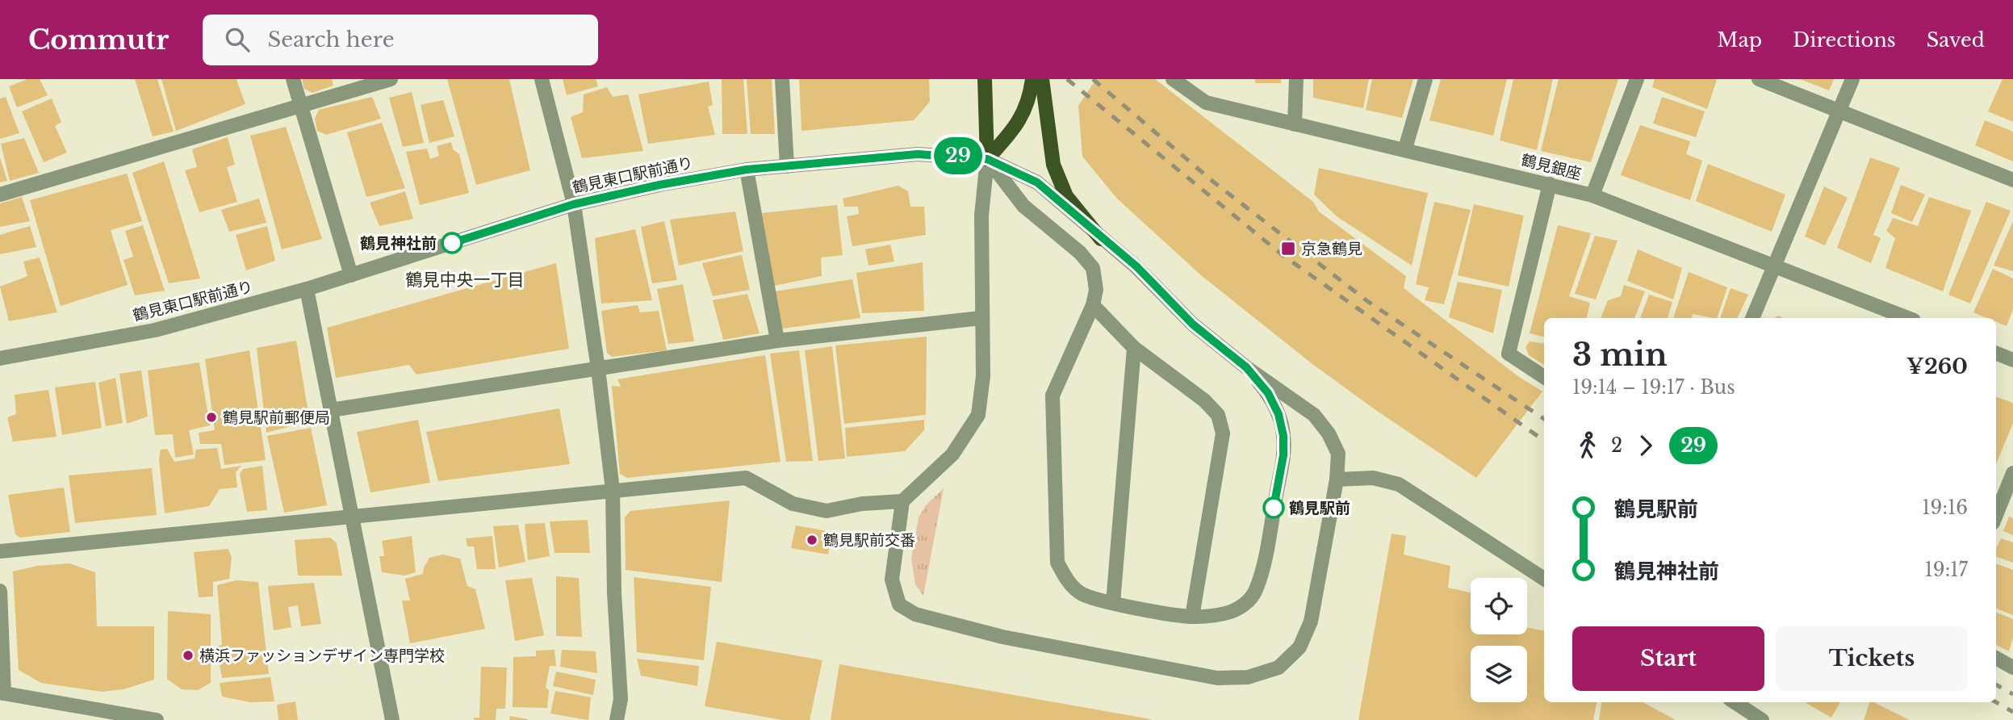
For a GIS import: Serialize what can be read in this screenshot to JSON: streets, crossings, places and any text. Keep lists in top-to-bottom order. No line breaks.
{"streets":{"street":["鶴見銀座","鶴見東口駅前通り"]},"districts":["鶴見中央一丁目"],"places":{"other":["鶴見神社前","鶴見駅前郵便局","鶴見駅前","鶴見駅前交番","横浜ファッションデザイン専門学校"],"transit":["京急鶴見"]},"lines":["bus line 29"],"page":{"header":"Commutr","search":"Search here","nav":["Map","Directions","Saved"],"on_map":"29","heading":["3 min","19:14 – 19:17 · Bus","¥260"],"legs":["2","29"],"list":[{"name":"鶴見駅前","value":"19:16"},{"name":"鶴見神社前","value":"19:17"}],"buttons":["Start","Tickets"]}}
